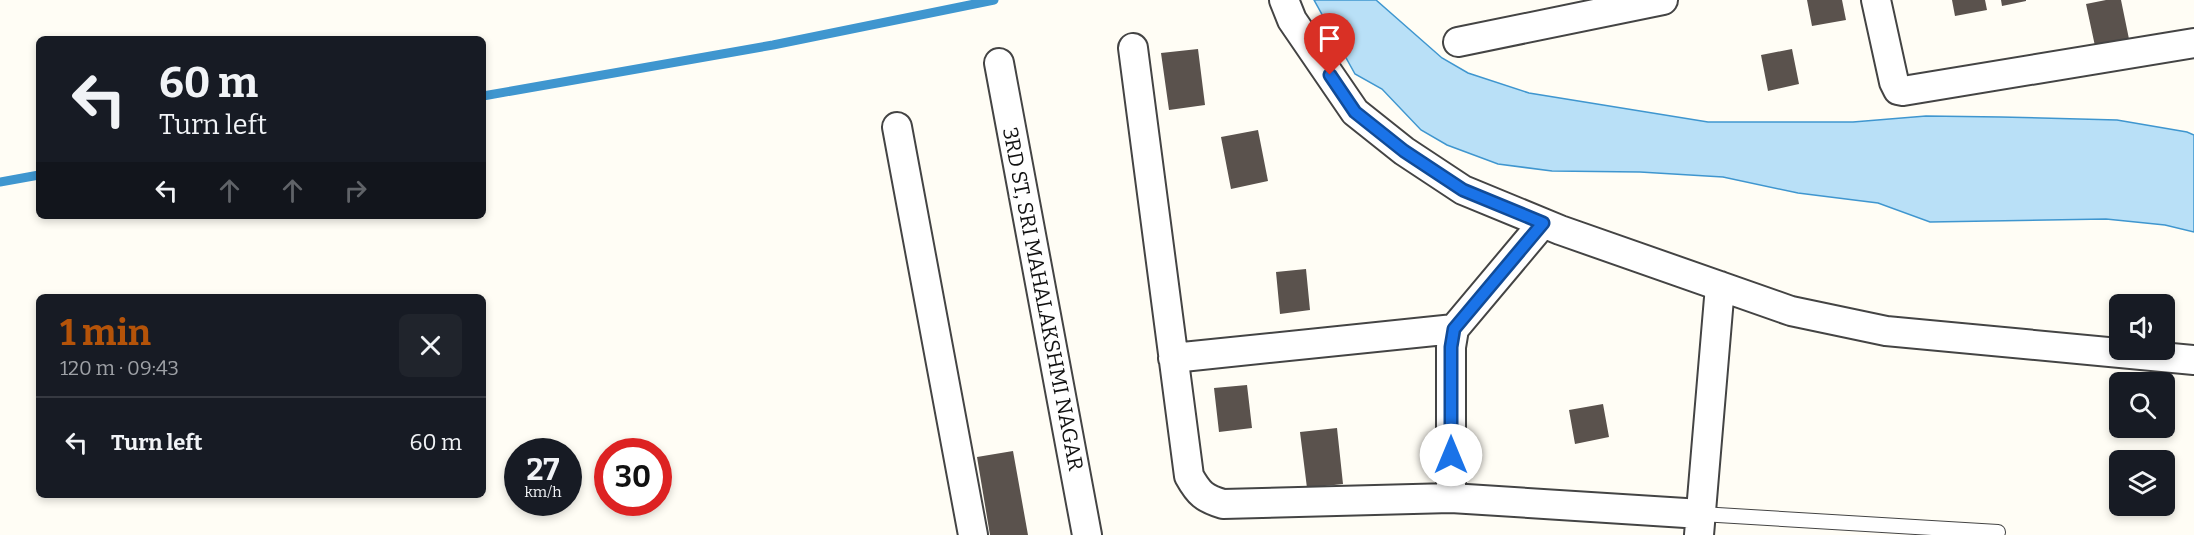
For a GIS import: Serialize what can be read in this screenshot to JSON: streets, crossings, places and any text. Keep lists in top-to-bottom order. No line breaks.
{"streets":{"street":["3RD ST, SRI MAHALAKSHMI NAGAR"]},"page":{"turn":["60 m","Turn left"],"heading":["1 min","120 m · 09:43"],"list":[{"name":"Turn left","value":"60 m"}],"speed":"27 km/h","limit":"30"}}
